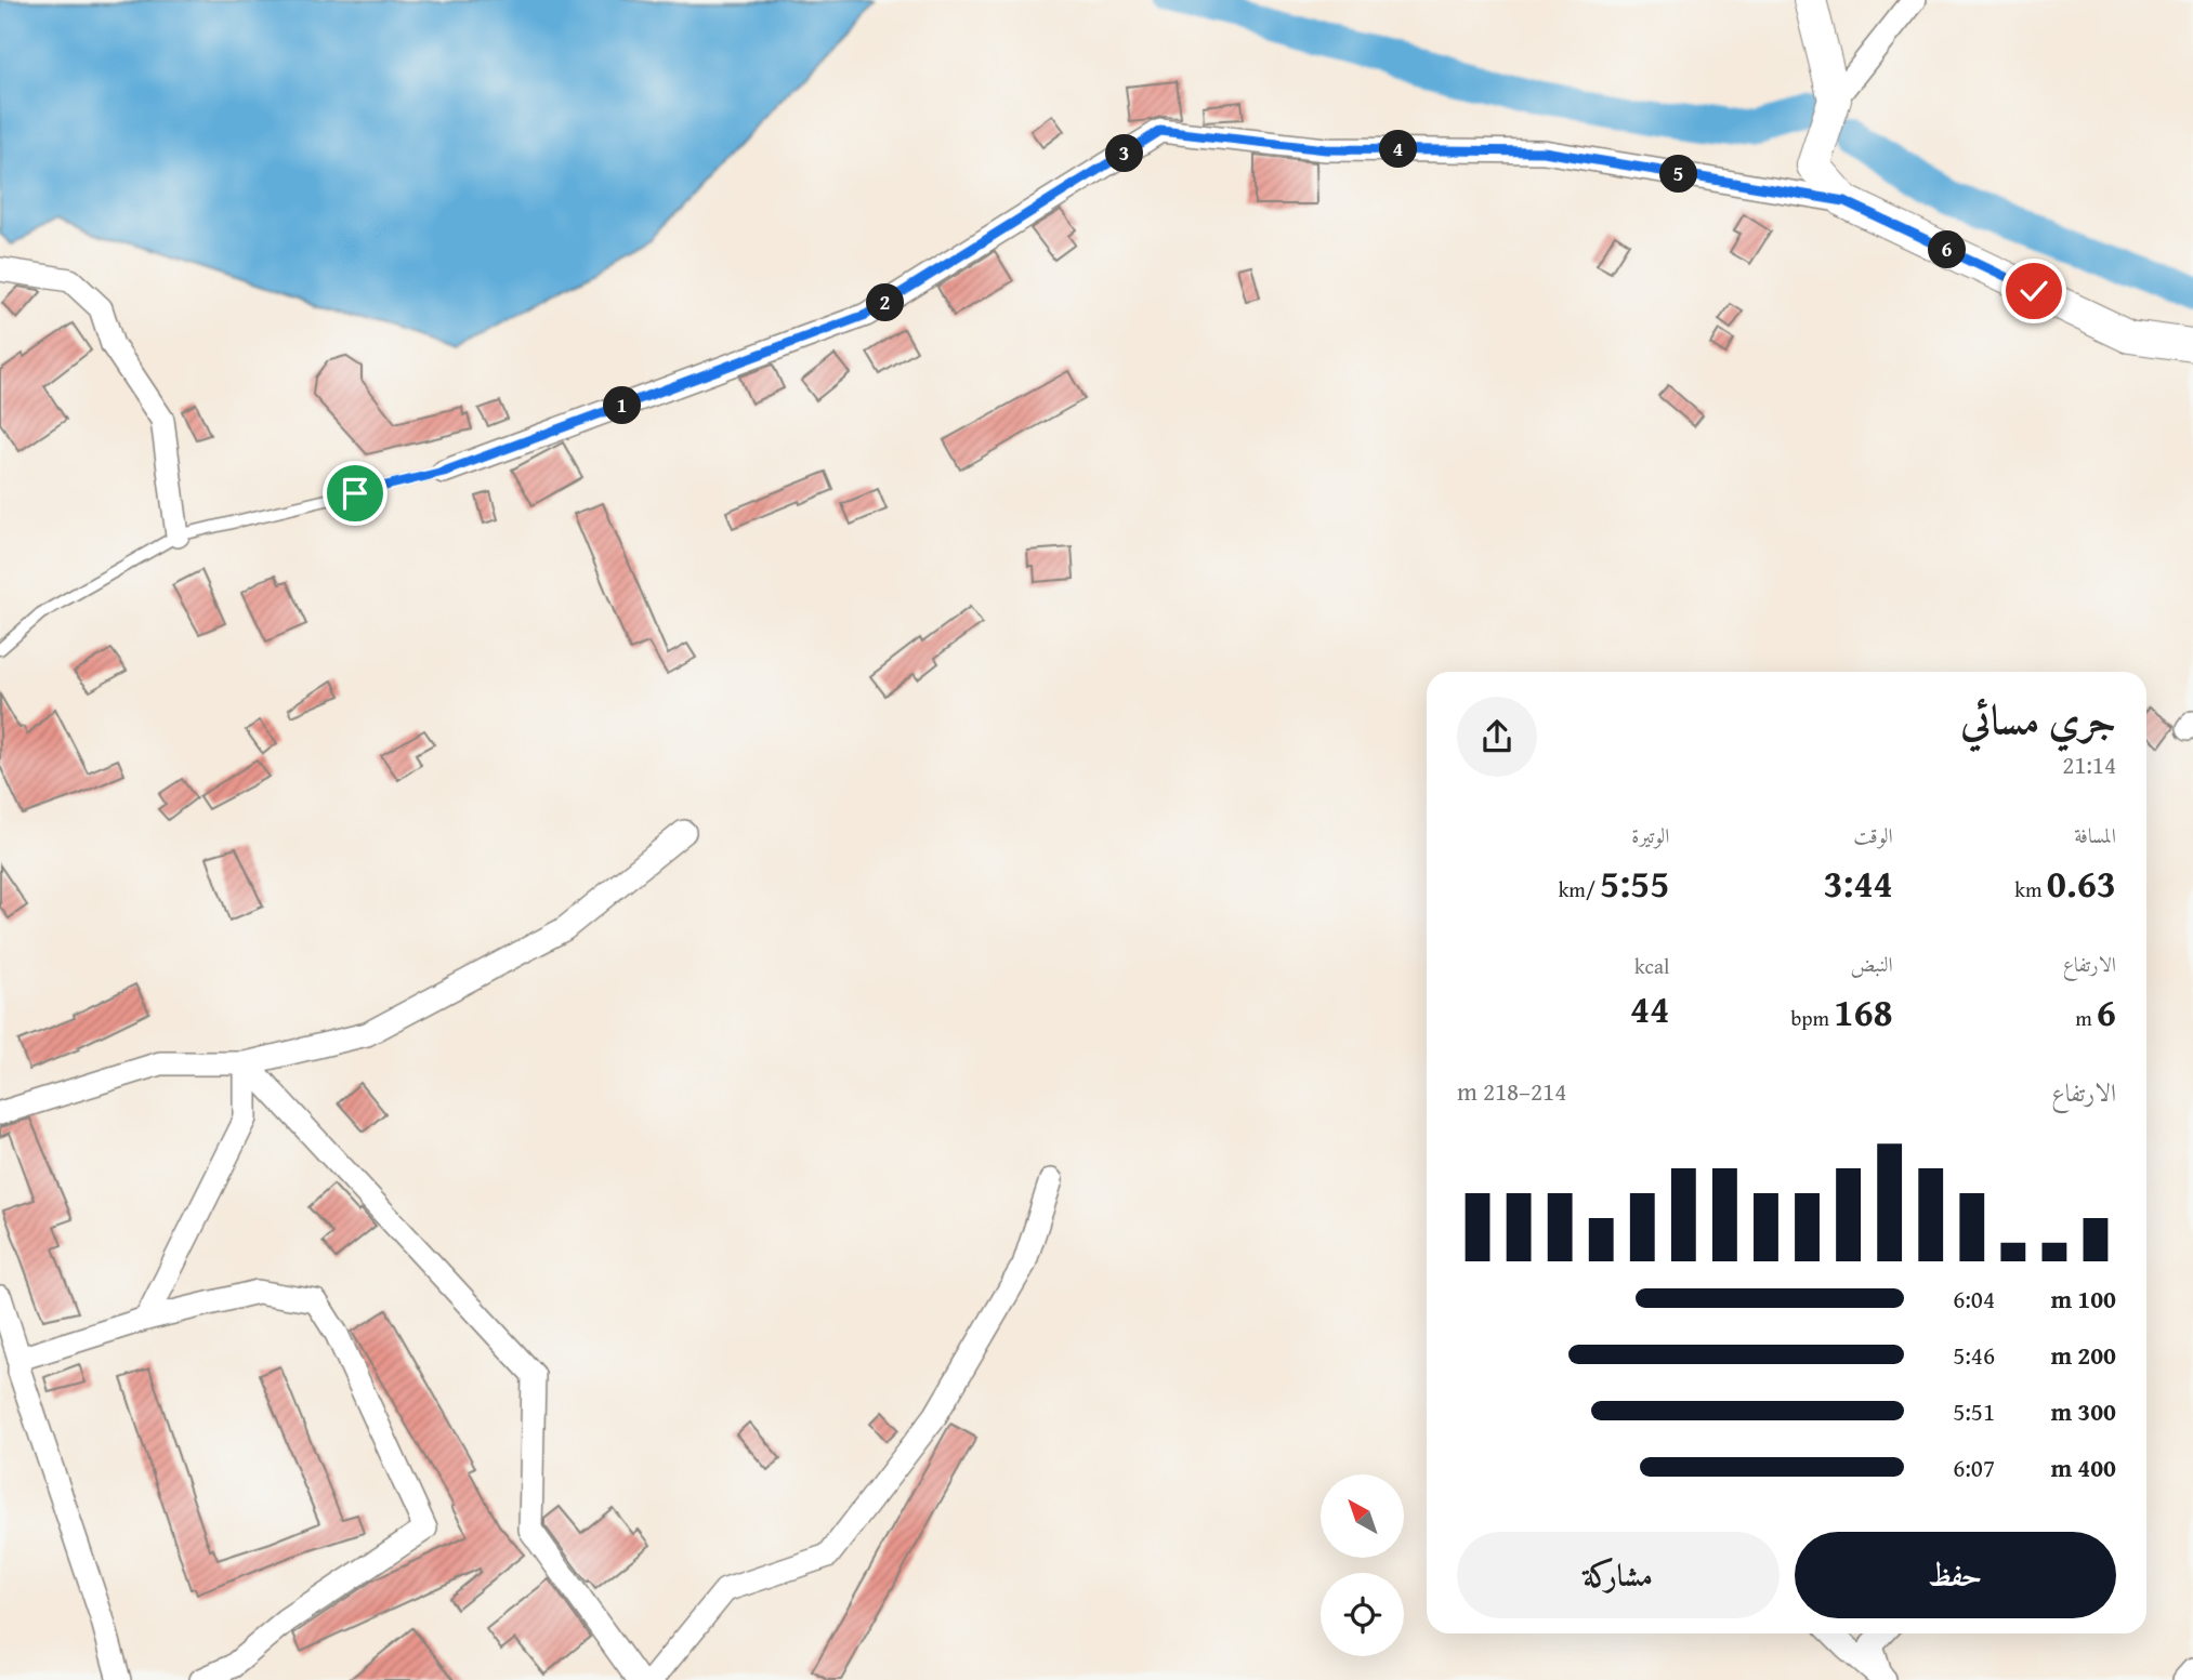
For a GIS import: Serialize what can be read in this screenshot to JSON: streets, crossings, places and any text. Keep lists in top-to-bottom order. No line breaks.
{"north":"top left","page":{"pins":["4","3","5","6","2","1"],"heading":["جري مسائي","21:14"],"stats":[["المسافة","0.63 km"],["الوقت","3:44"],["الوتيرة","5:55 /km"],["الارتفاع","6 m"],["النبض","168 bpm"],["kcal","44"]],"chart":["الارتفاع","214–218 m"],"list":[{"name":"100 m","note":"6:04"},{"name":"200 m","note":"5:46"},{"name":"300 m","note":"5:51"},{"name":"400 m","note":"6:07"}],"buttons":["حفظ","مشاركة"]}}
